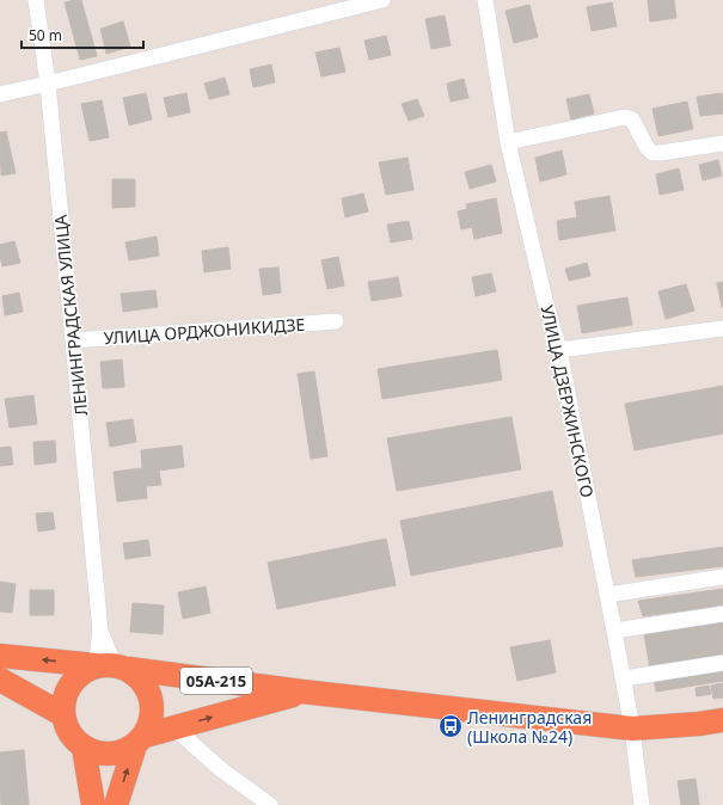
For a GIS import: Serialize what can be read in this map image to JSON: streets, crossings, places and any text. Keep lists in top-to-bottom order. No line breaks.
{"streets":{"highway":["05А-215"],"street":["ЛЕНИНГРАДСКАЯ УЛИЦА","УЛИЦА ОРДЖОНИКИДЗЕ","УЛИЦА ДЗЕРЖИНСКОГО"]},"crossings":[["ЛЕНИНГРАДСКАЯ УЛИЦА","УЛИЦА ОРДЖОНИКИДЗЕ"],["ЛЕНИНГРАДСКАЯ УЛИЦА","05А-215"],["УЛИЦА ДЗЕРЖИНСКОГО","05А-215"]],"places":{"bus stop":["Ленинградская (Школа №24)"]},"scale_bar":"50 m"}
